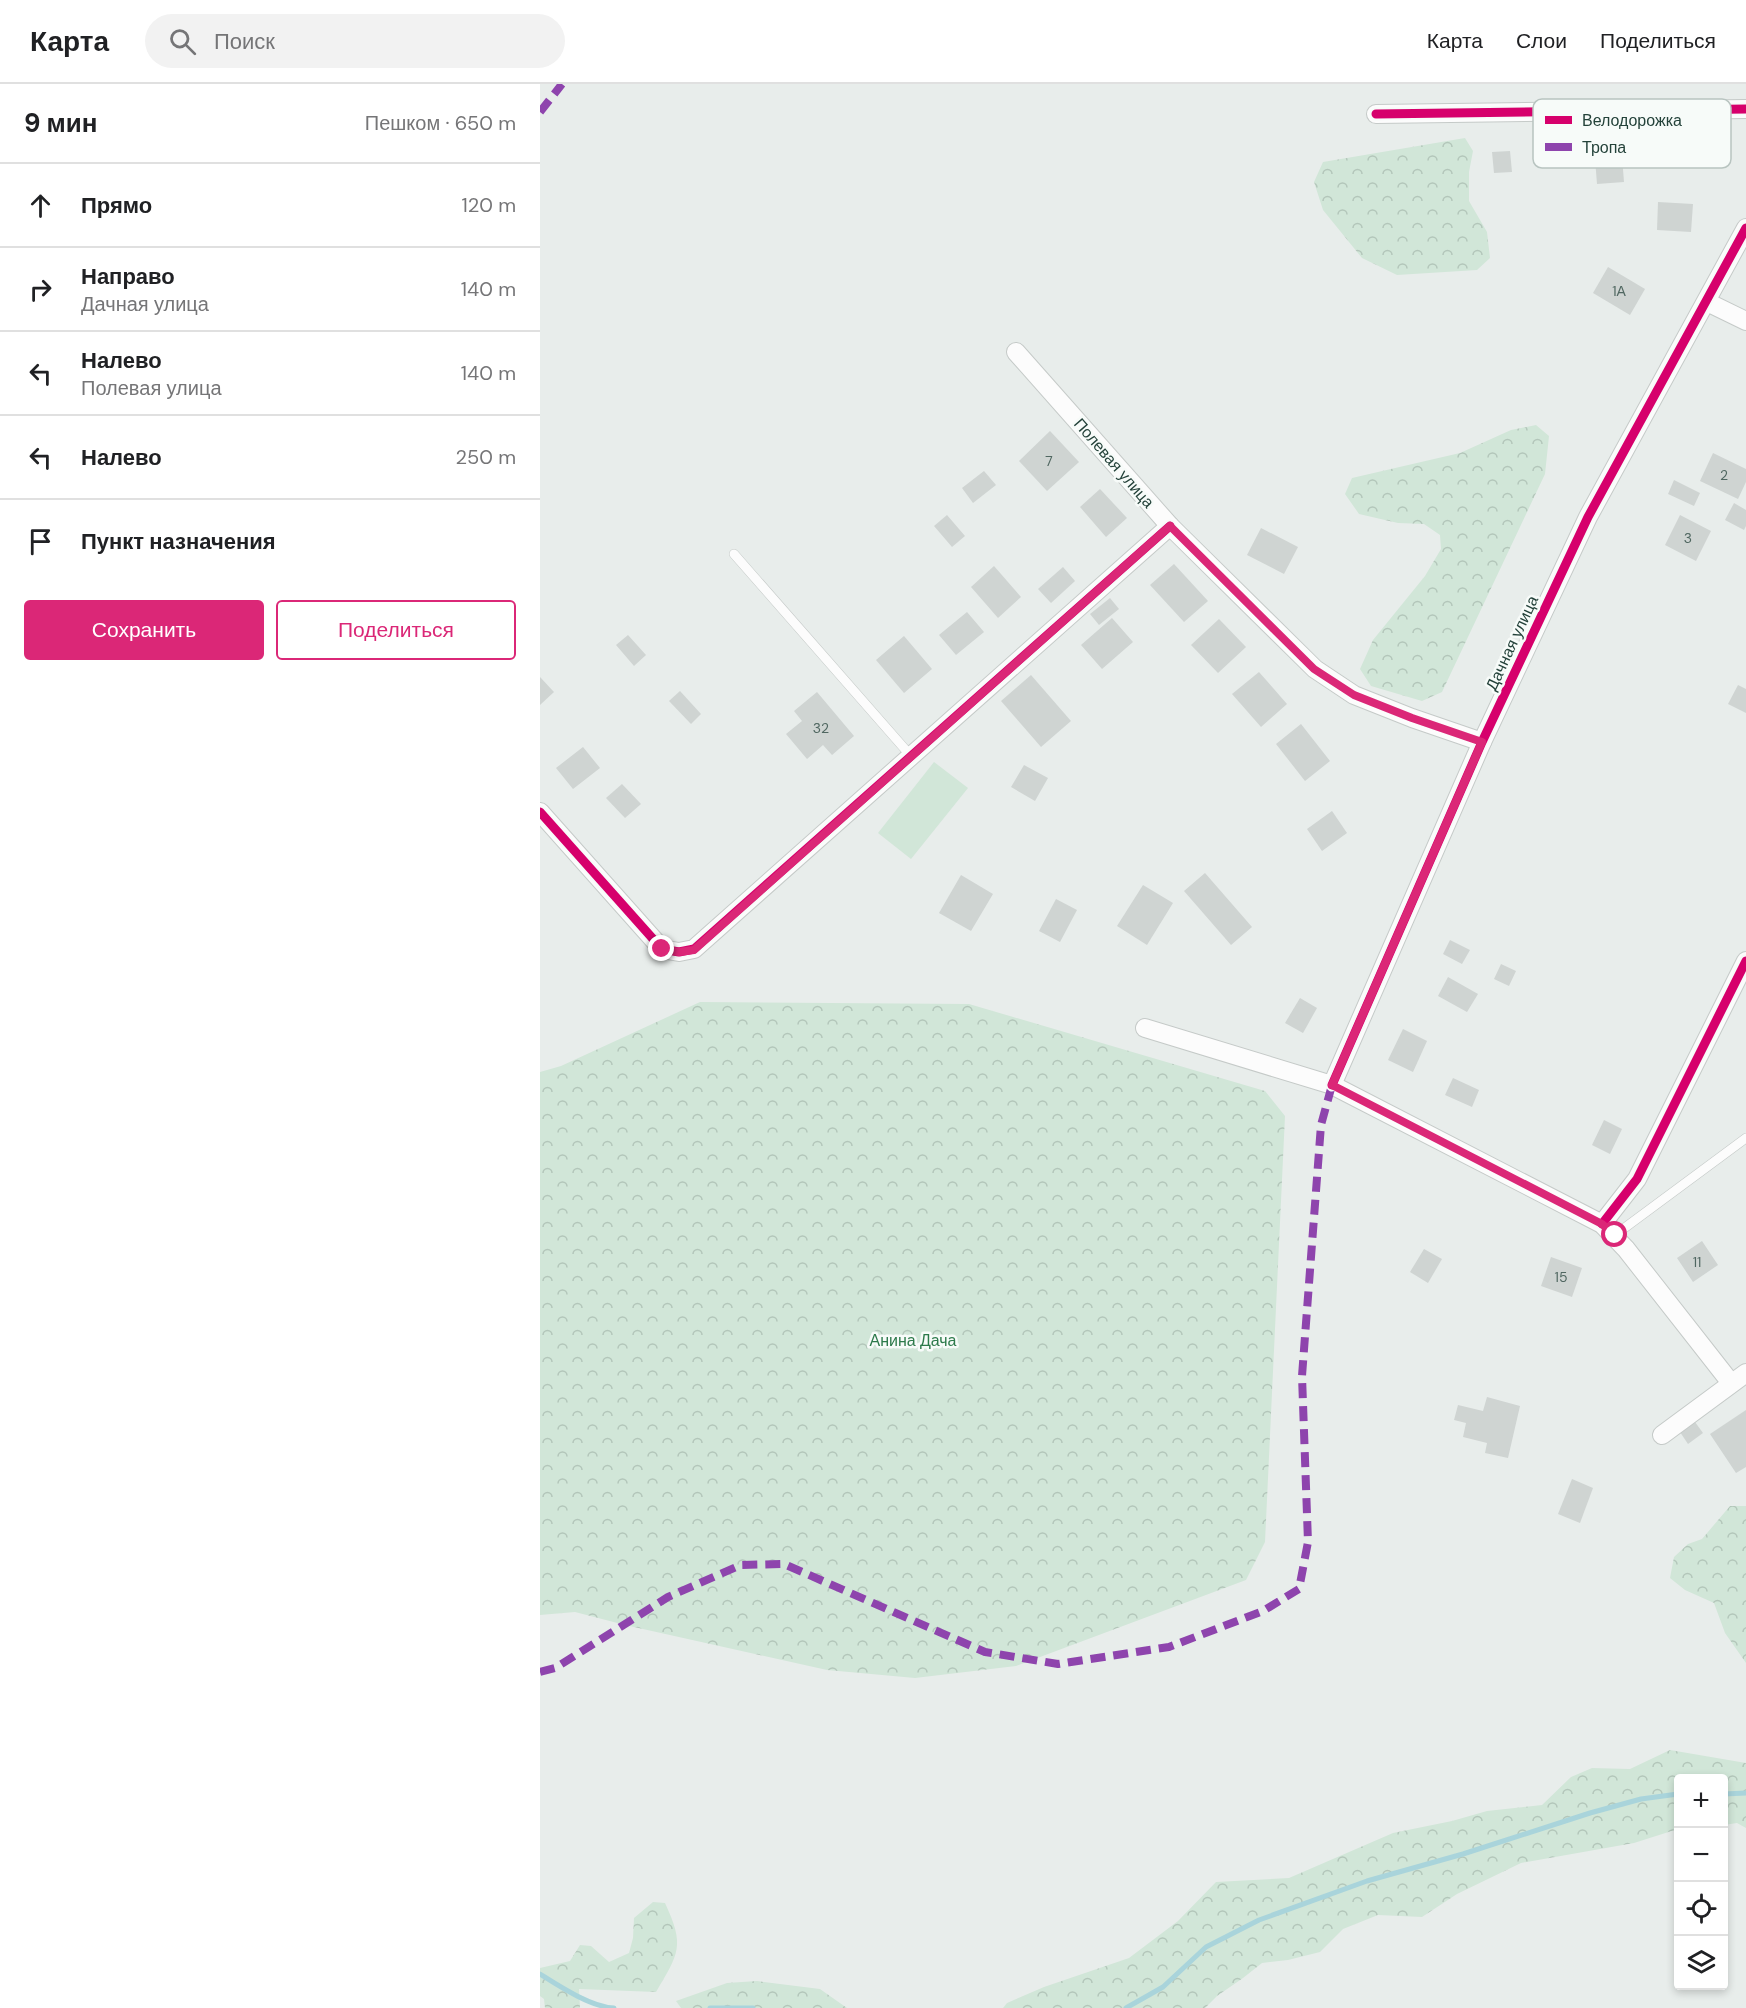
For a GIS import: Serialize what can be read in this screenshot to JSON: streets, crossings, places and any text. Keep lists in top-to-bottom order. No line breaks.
{"streets":{"street":["Полевая улица","Дачная улица"]},"crossings":[["Полевая улица","Дачная улица"]],"parks":["Анина Дача"],"house_numbers":["1А","7","2","3","32","11","15"],"legend":["Велодорожка","Тропа"],"page":{"header":"Карта","search":"Поиск","nav":["Карта","Слои","Поделиться"],"heading":["9 мин","Пешком · 650 m"],"list":[["Прямо","120 m"],["Направо","Дачная улица","140 m"],["Налево","Полевая улица","140 m"],["Налево","250 m"],"Пункт назначения"],"buttons":["Сохранить","Поделиться"],"map_buttons":["+","−"]}}
